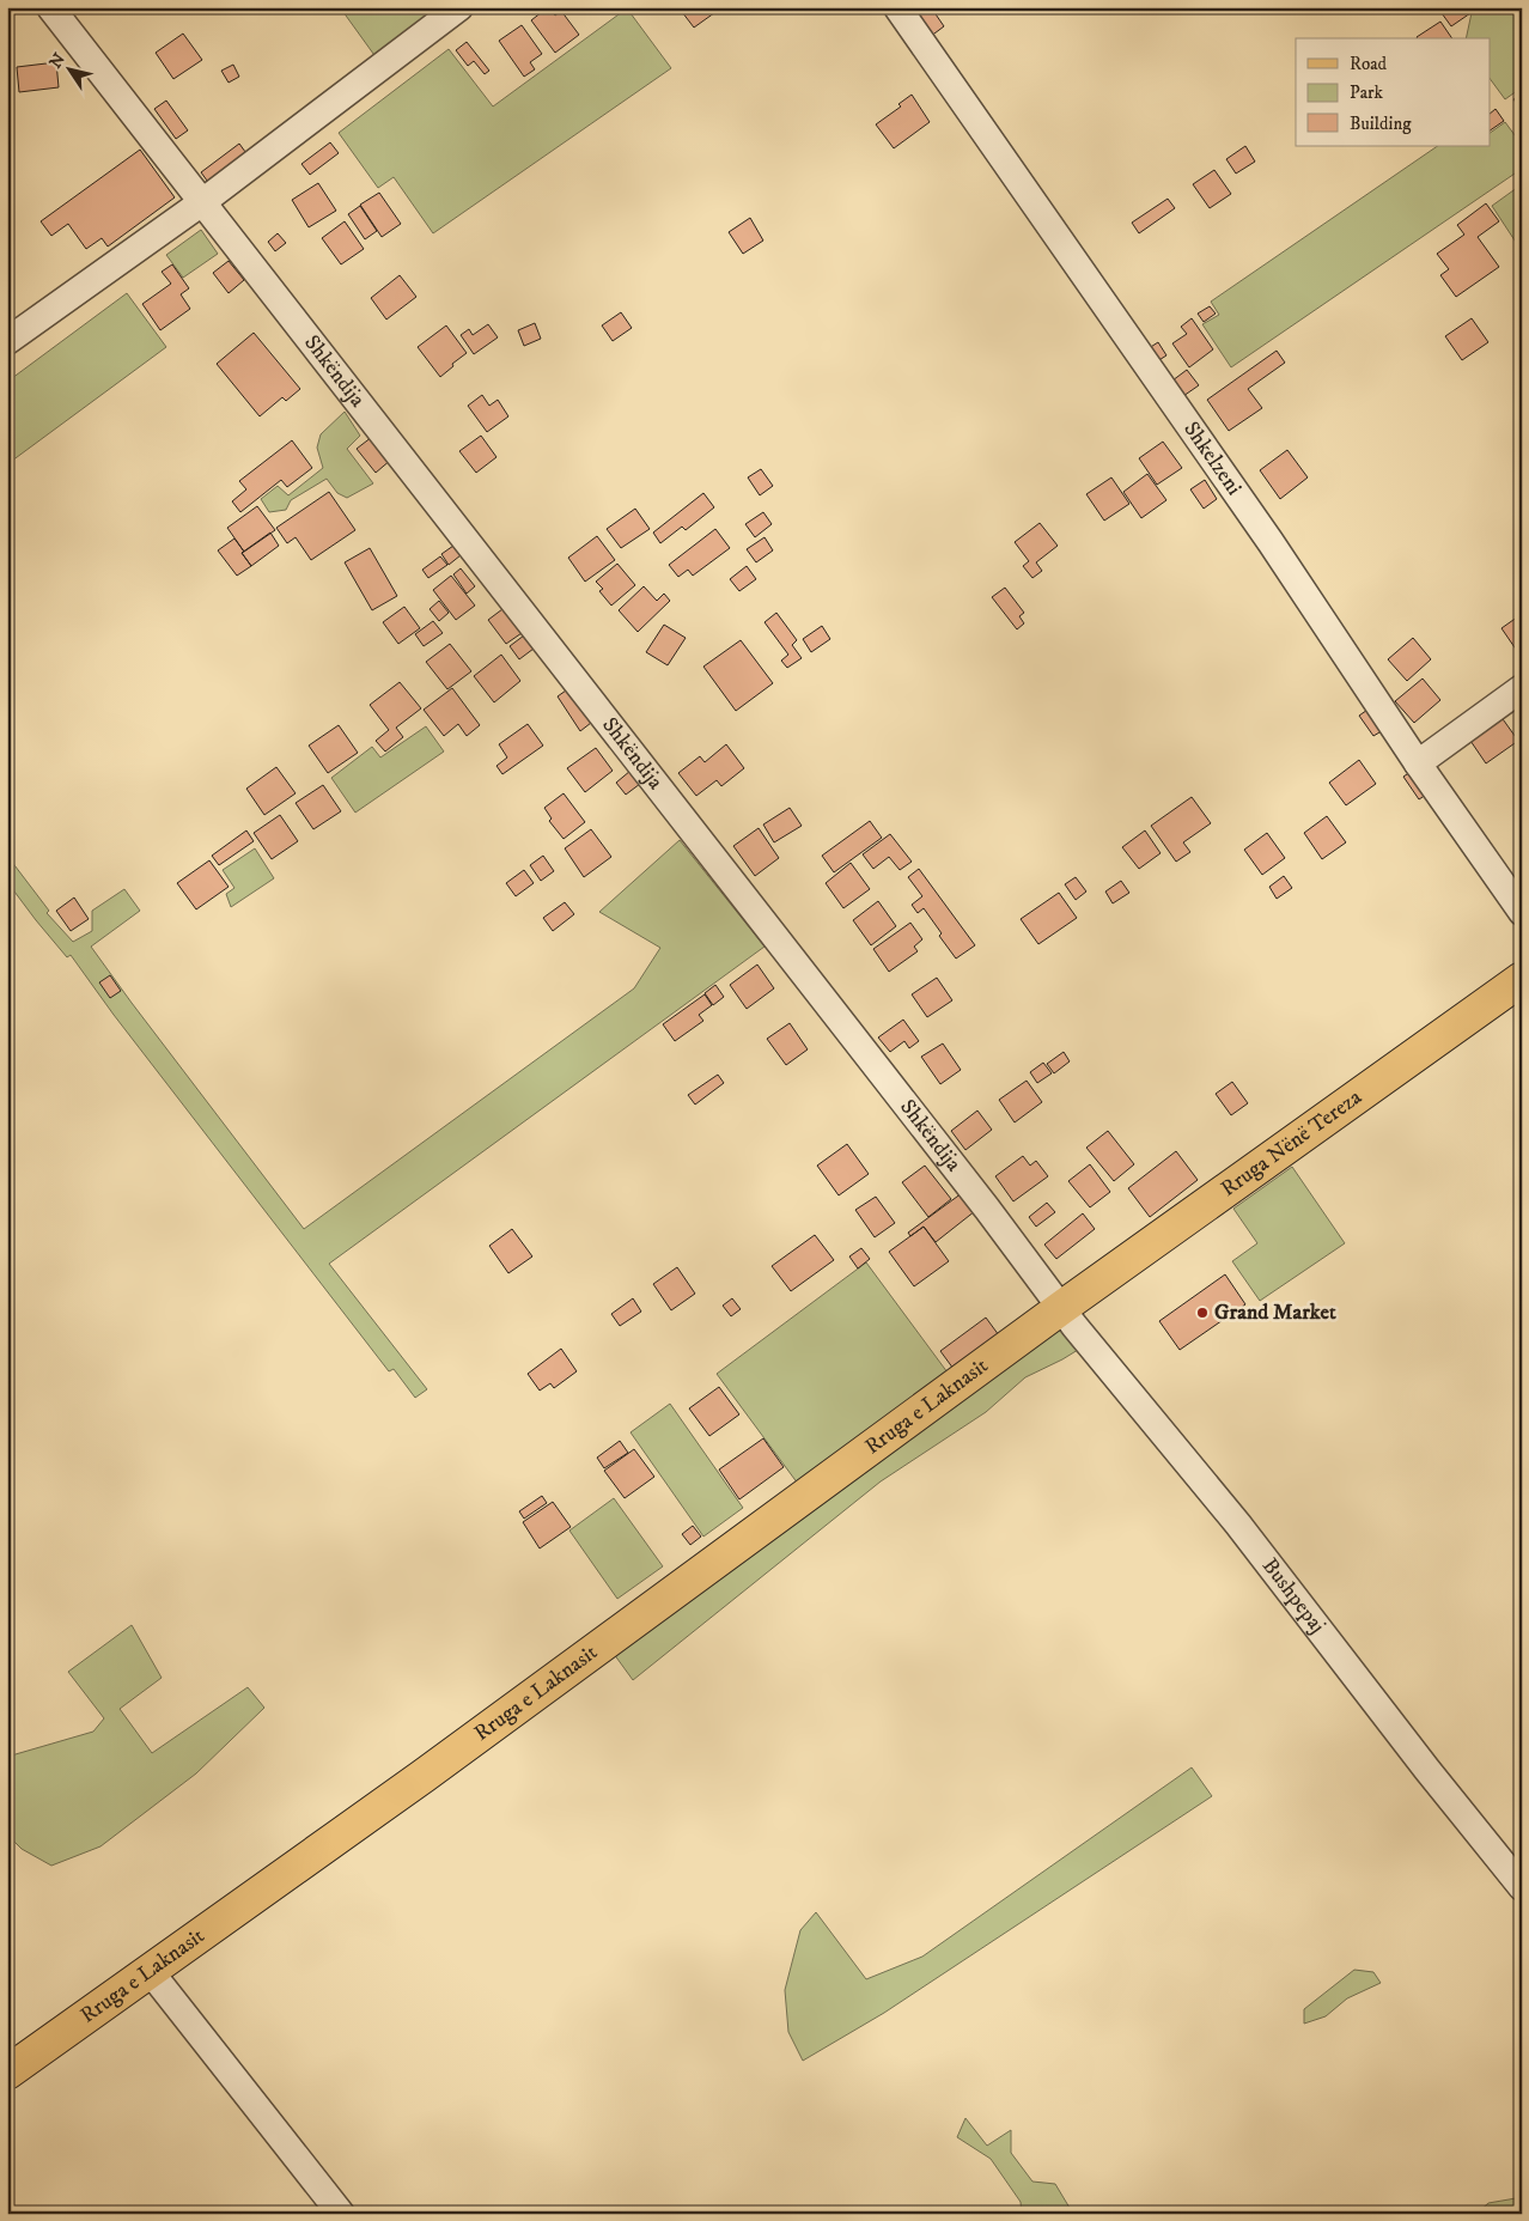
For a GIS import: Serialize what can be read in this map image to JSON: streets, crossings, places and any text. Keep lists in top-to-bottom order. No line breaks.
{"streets":{"main road":["Rruga Nënë Tereza","Rruga e Laknasit"],"street":["Shkëndija","Shkelzeni","Bushpepaj"]},"crossings":[["Shkëndija","Rruga Nënë Tereza"],["Shkëndija","Rruga e Laknasit"],["Shkëndija","Bushpepaj"],["Rruga Nënë Tereza","Rruga e Laknasit"],["Rruga Nënë Tereza","Bushpepaj"],["Rruga e Laknasit","Bushpepaj"]],"places":["Grand Market"],"legend":["Road","Park","Building"],"north":"top left"}
